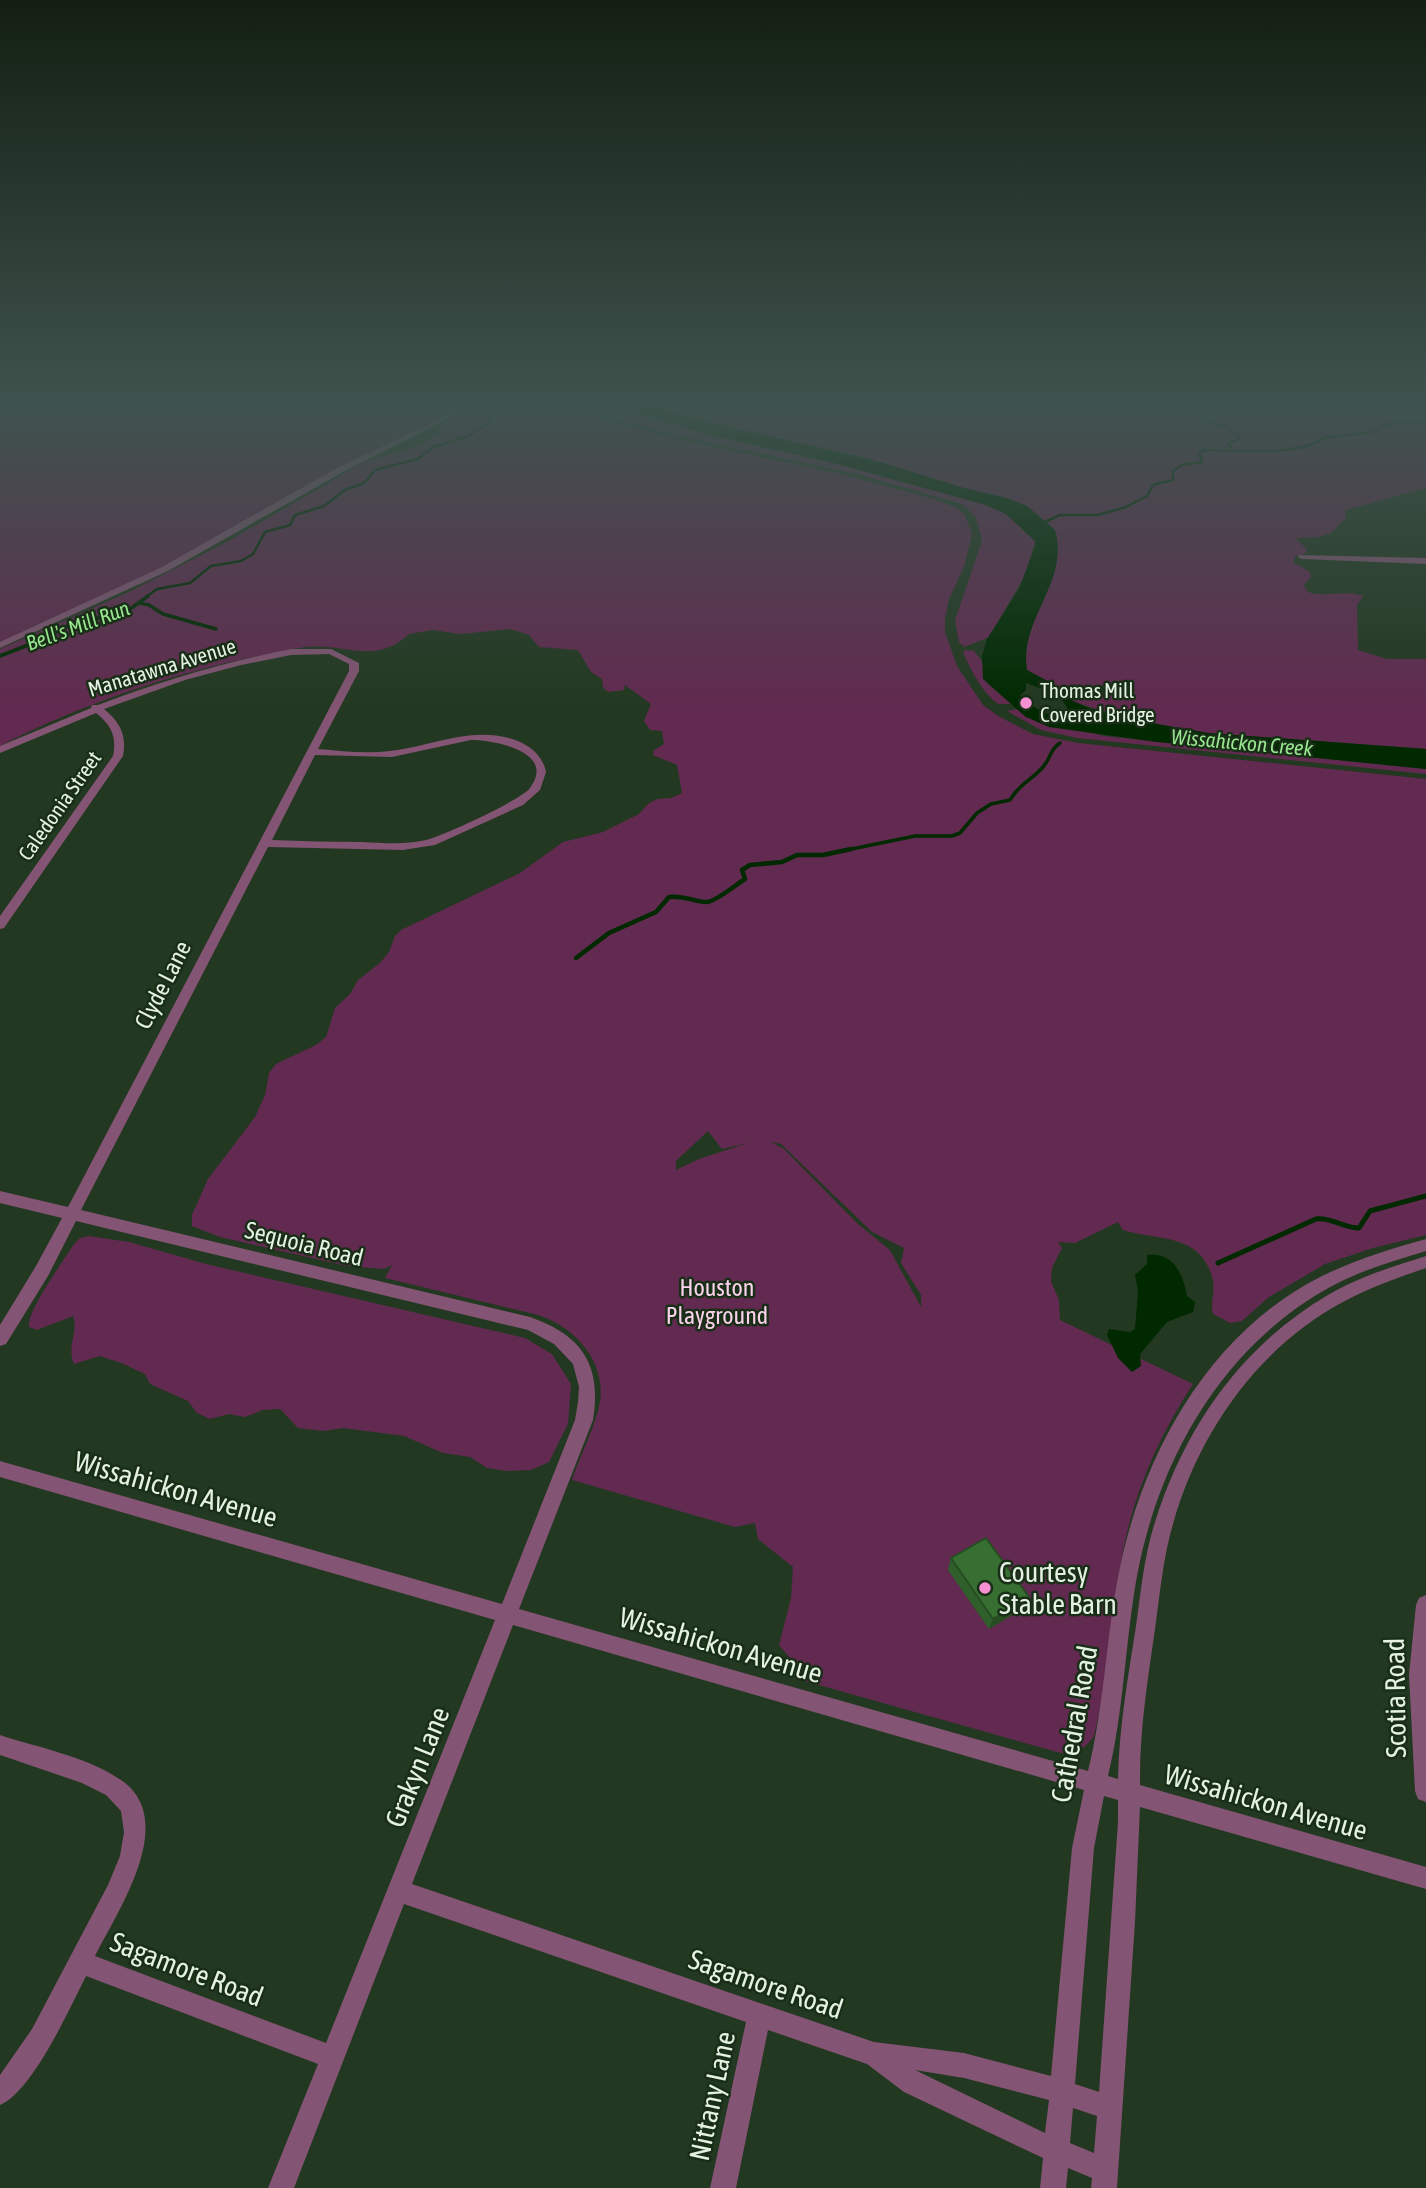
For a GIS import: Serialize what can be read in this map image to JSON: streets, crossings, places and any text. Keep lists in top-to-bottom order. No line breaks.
{"streets":{"street":["Manatawna Avenue","Caledonia Street","Clyde Lane","Sequoia Road","Wissahickon Avenue","Scotia Road","Cathedral Road","Grakyn Lane","Sagamore Road","Nittany Lane"]},"crossings":[["Manatawna Avenue","Caledonia Street"],["Manatawna Avenue","Clyde Lane"],["Clyde Lane","Sequoia Road"],["Sequoia Road","Grakyn Lane"],["Wissahickon Avenue","Cathedral Road"],["Wissahickon Avenue","Grakyn Lane"],["Cathedral Road","Sagamore Road"],["Grakyn Lane","Sagamore Road"],["Sagamore Road","Nittany Lane"]],"water":["Bell's Mill Run","Wissahickon Creek"],"parks":["Houston Playground"],"places":["Thomas Mill Covered Bridge","Courtesy Stable Barn"]}
